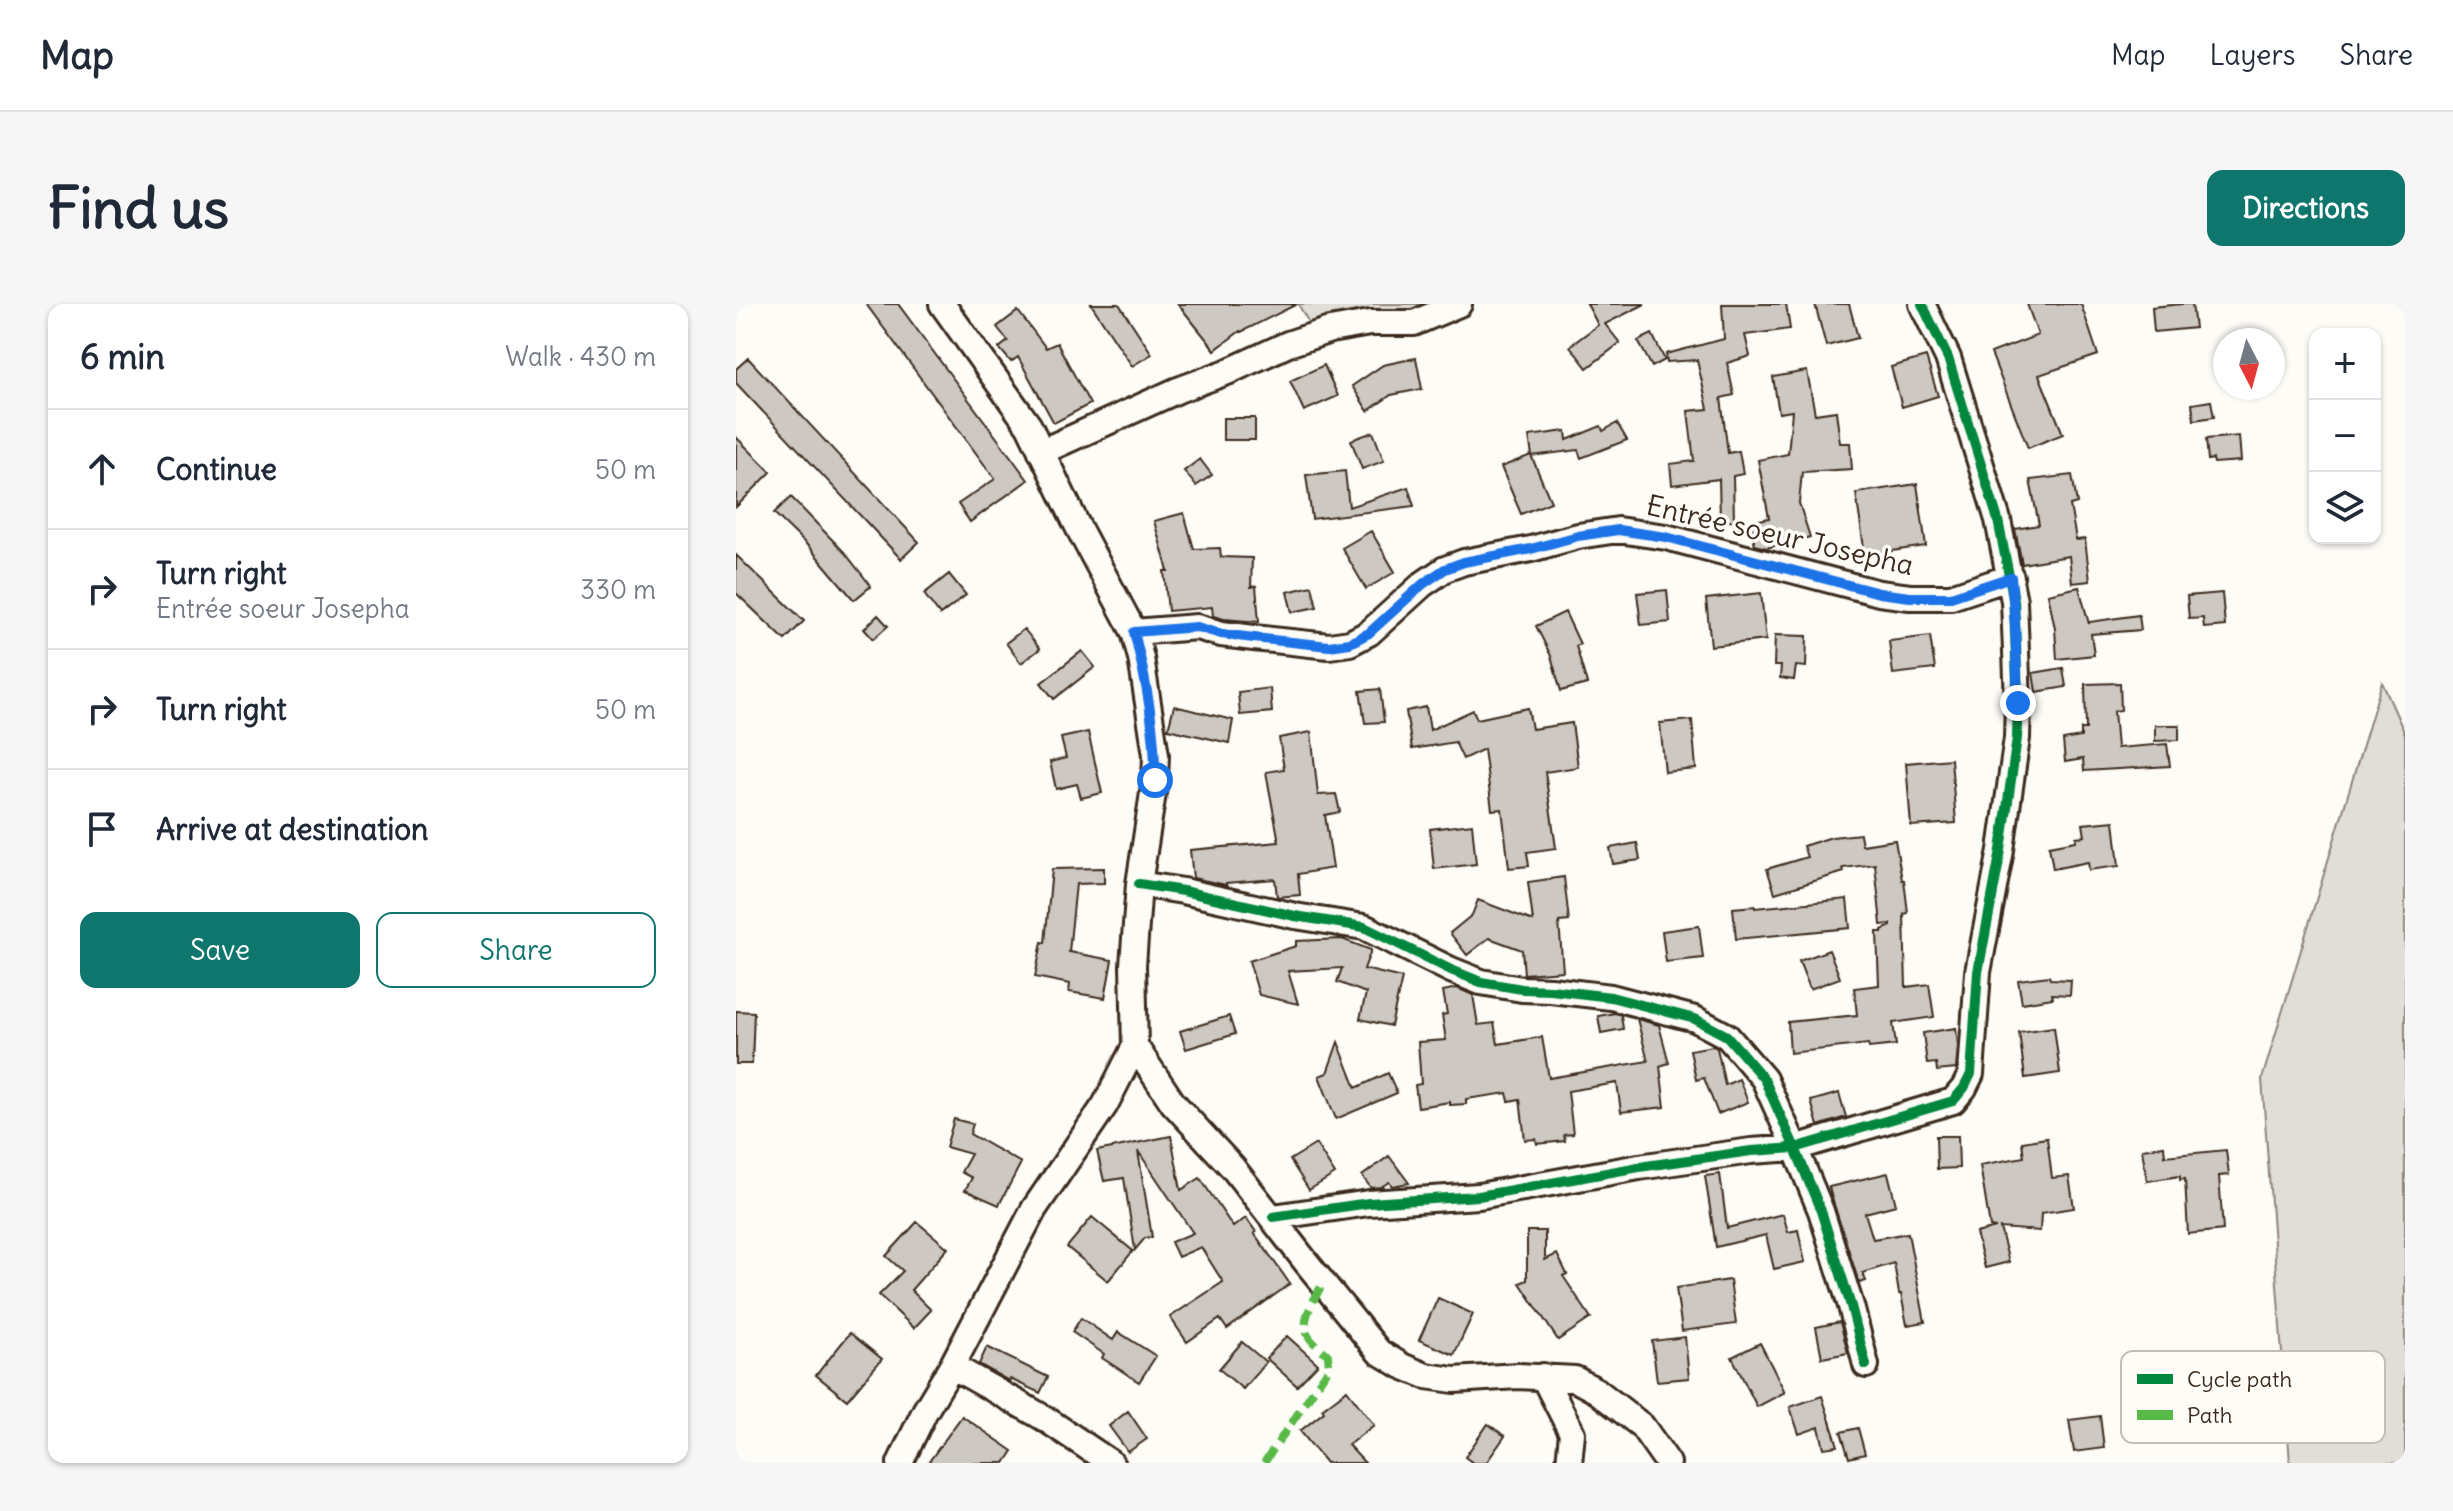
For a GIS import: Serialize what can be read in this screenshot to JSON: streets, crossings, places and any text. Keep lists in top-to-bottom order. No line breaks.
{"streets":{"street":["Entrée soeur Josepha"]},"legend":["Cycle path","Path"],"north":"bottom","page":{"header":"Map","nav":["Map","Layers","Share"],"buttons":["Directions",["Save","Share"]],"title":"Find us","heading":["6 min","Walk · 430 m"],"map_buttons":["+","−"],"list":[["Continue","50 m"],["Turn right","Entrée soeur Josepha","330 m"],["Turn right","50 m"],"Arrive at destination"]}}
